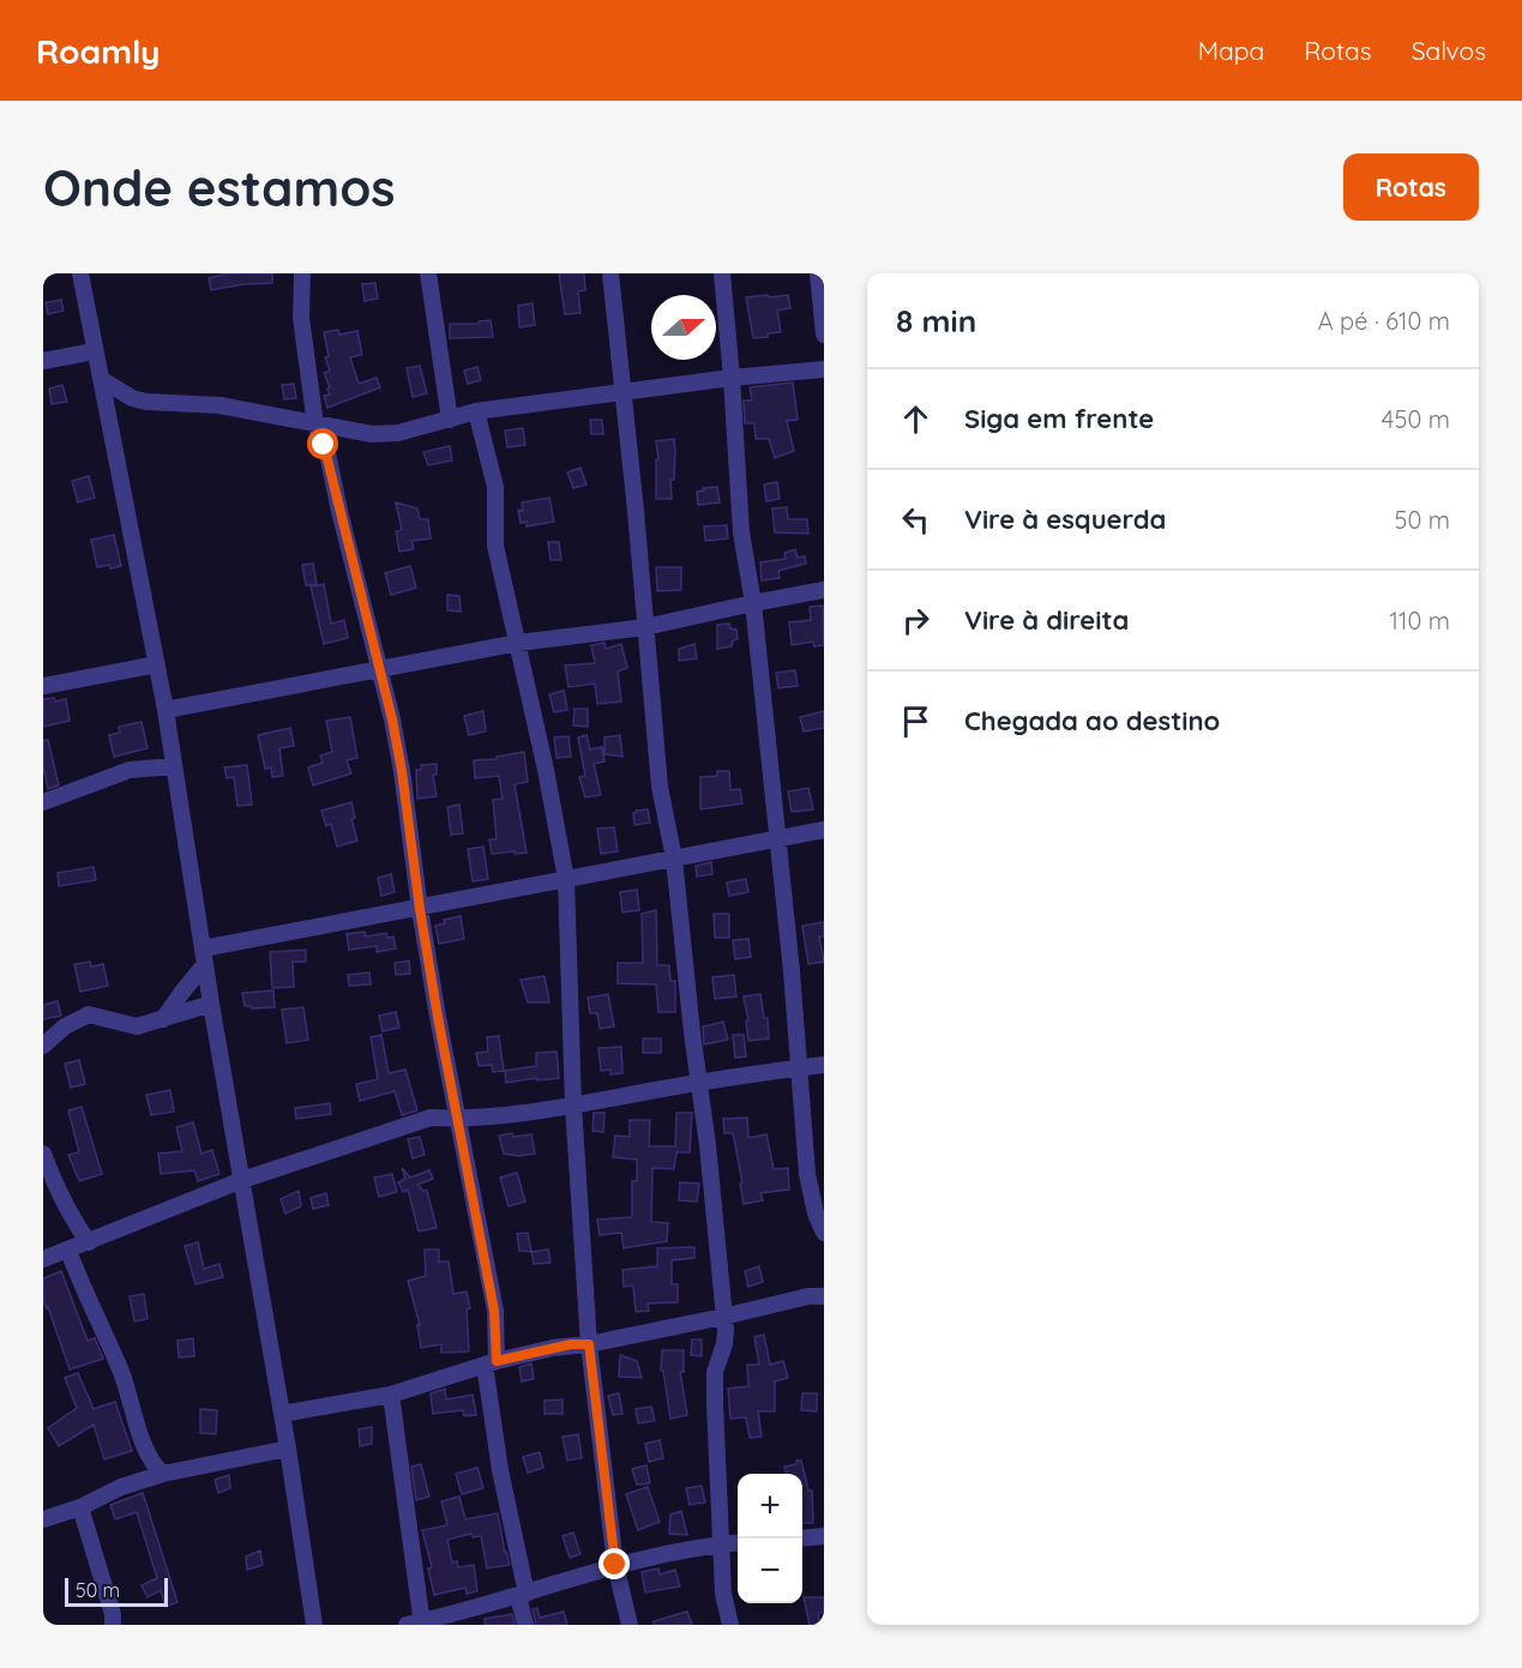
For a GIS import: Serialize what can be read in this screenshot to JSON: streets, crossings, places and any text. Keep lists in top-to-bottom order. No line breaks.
{"scale_bar":"50 m","north":"right","page":{"header":"Roamly","nav":["Mapa","Rotas","Salvos"],"buttons":"Rotas","title":"Onde estamos","heading":["8 min","A pé · 610 m"],"list":[["Siga em frente","450 m"],["Vire à esquerda","50 m"],["Vire à direita","110 m"],"Chegada ao destino"],"map_buttons":["+","−"],"scale":"50 m"}}
